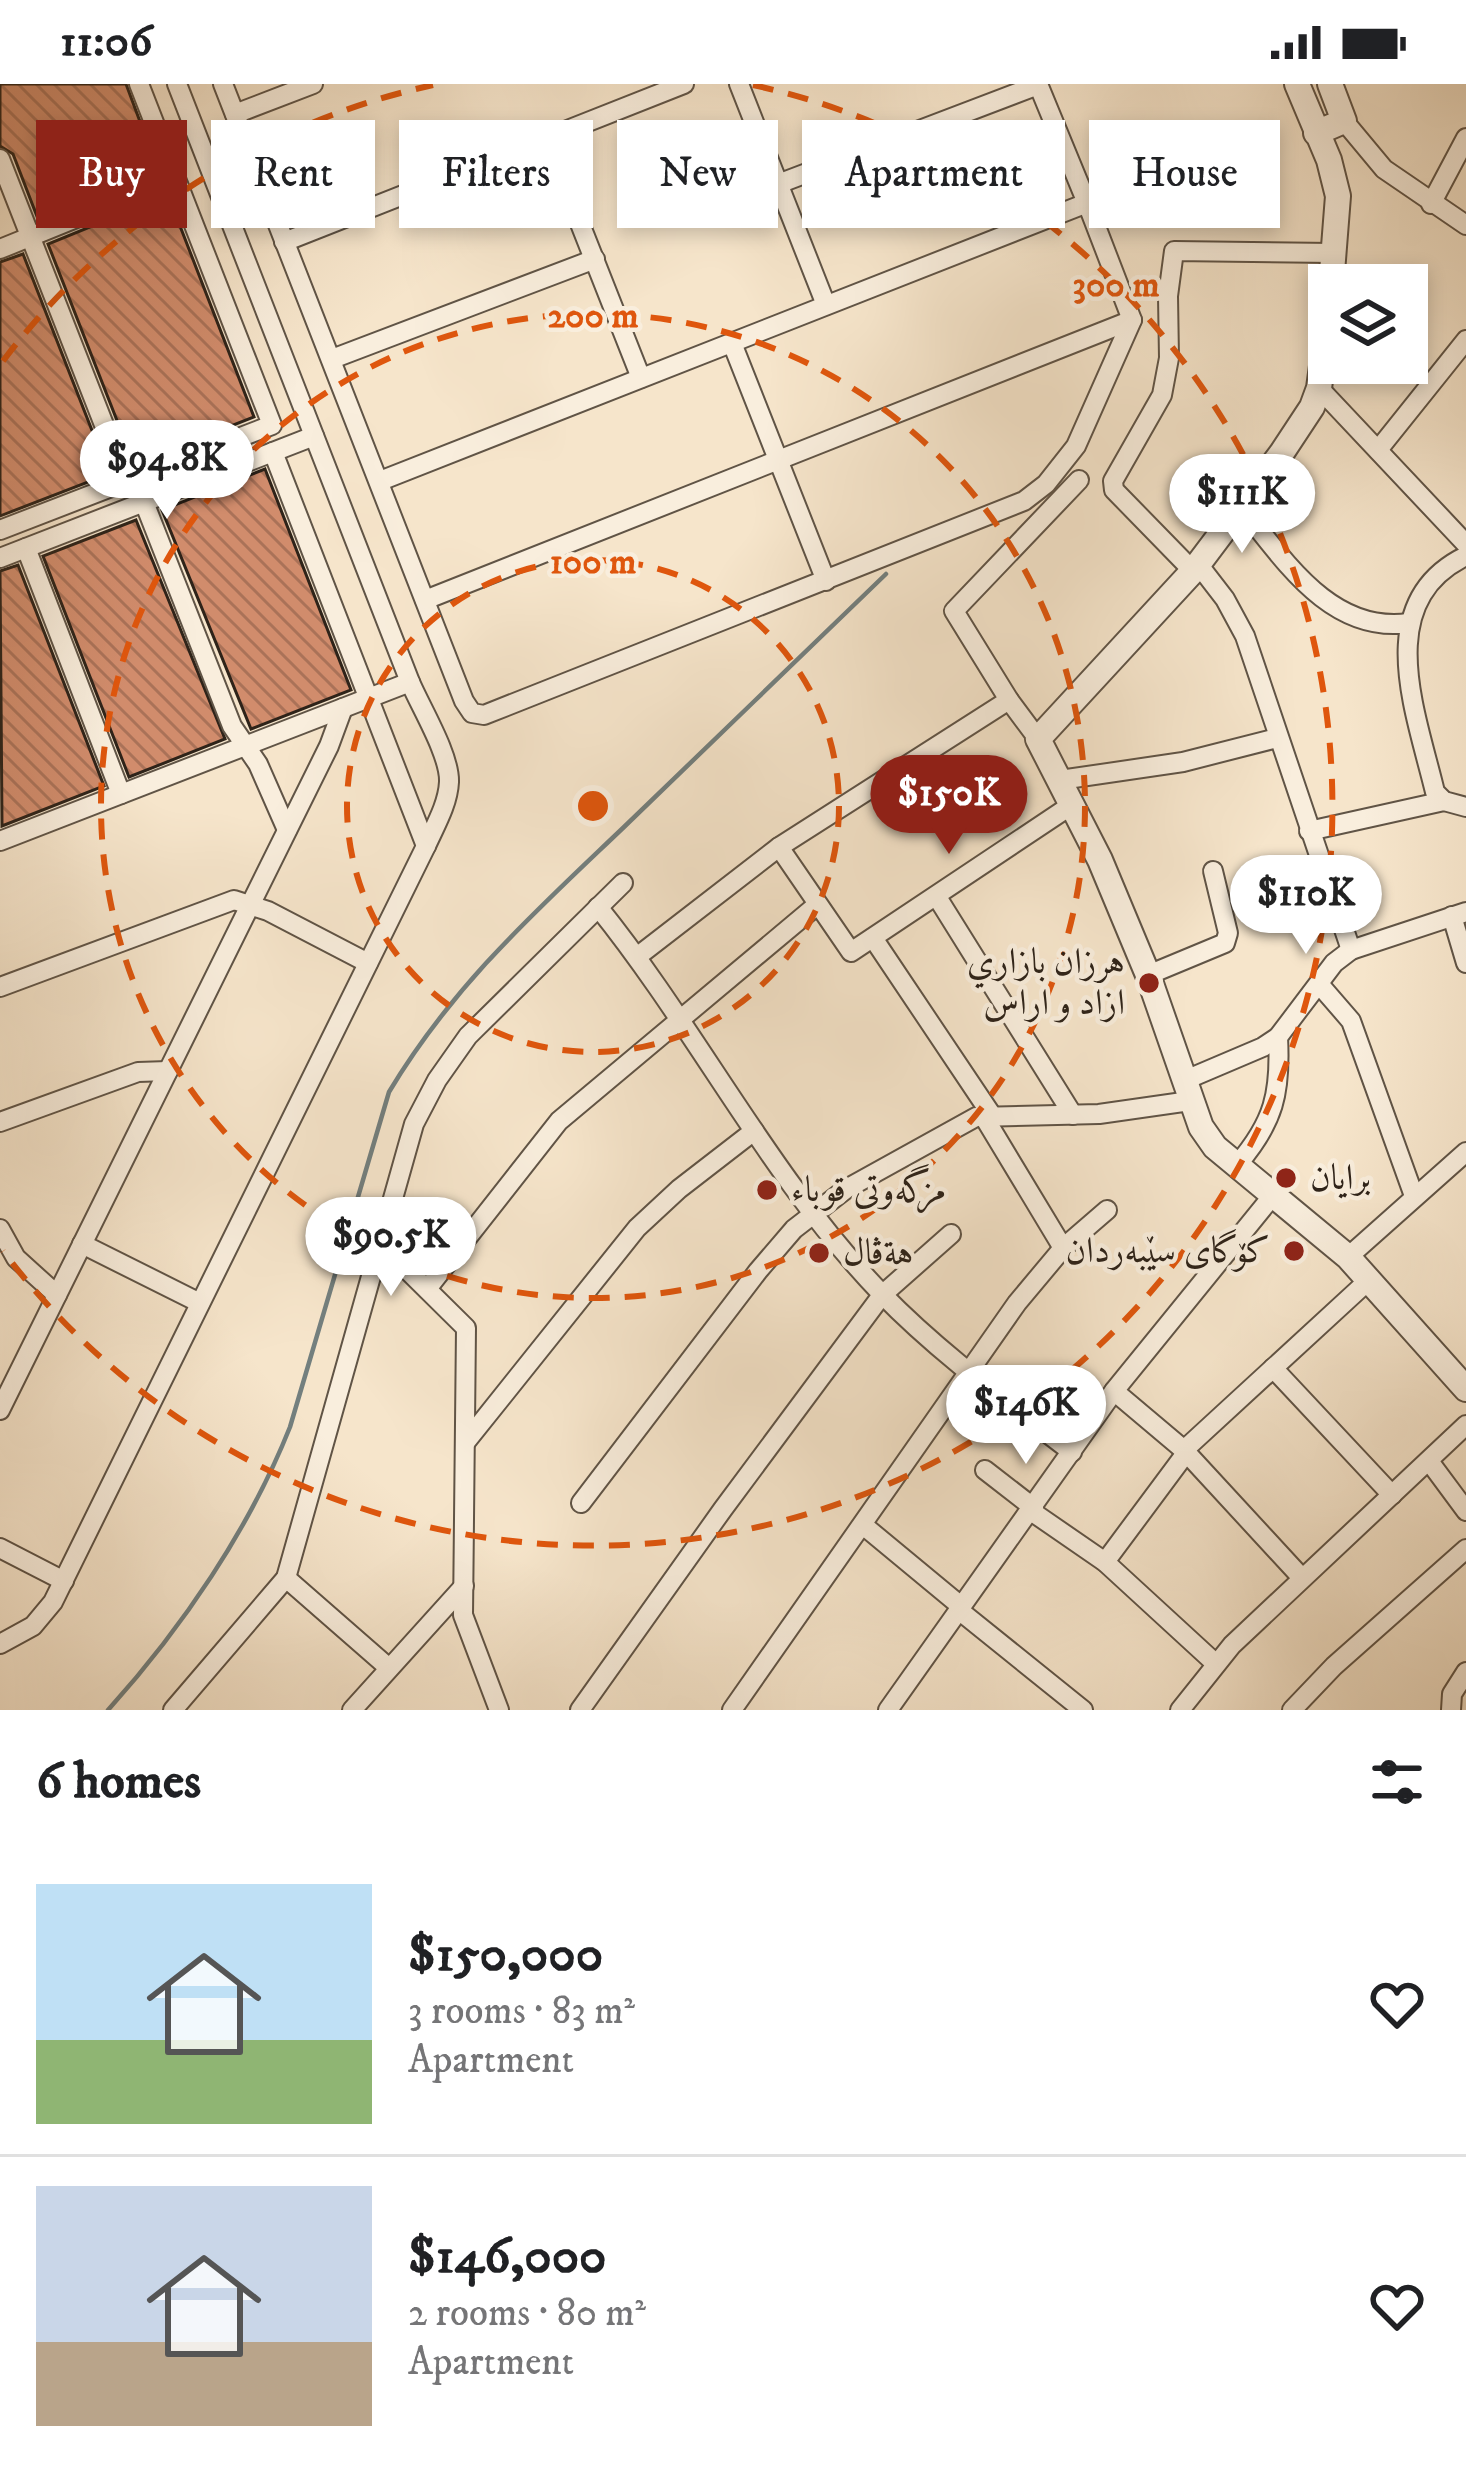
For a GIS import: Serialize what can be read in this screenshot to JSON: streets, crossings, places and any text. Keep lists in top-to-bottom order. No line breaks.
{"places":["هرزان بازاري ازاد و اراس","برايان","مزگەوتی قوباء","کۆگای سێبەردان","هةڤال"],"page":{"status":"11:06","chip":["Buy","Rent","Filters","New","Apartment","House"],"price":["$94.8K","$111K","$150K","$110K","$90.5K","$146K"],"heading":"6 homes","list":[{"name":"$150,000","note":"3 rooms · 83 m² · Apartment"},{"name":"$146,000","note":"2 rooms · 80 m² · Apartment"}]},"rings":["300 m","200 m","100 m"]}
